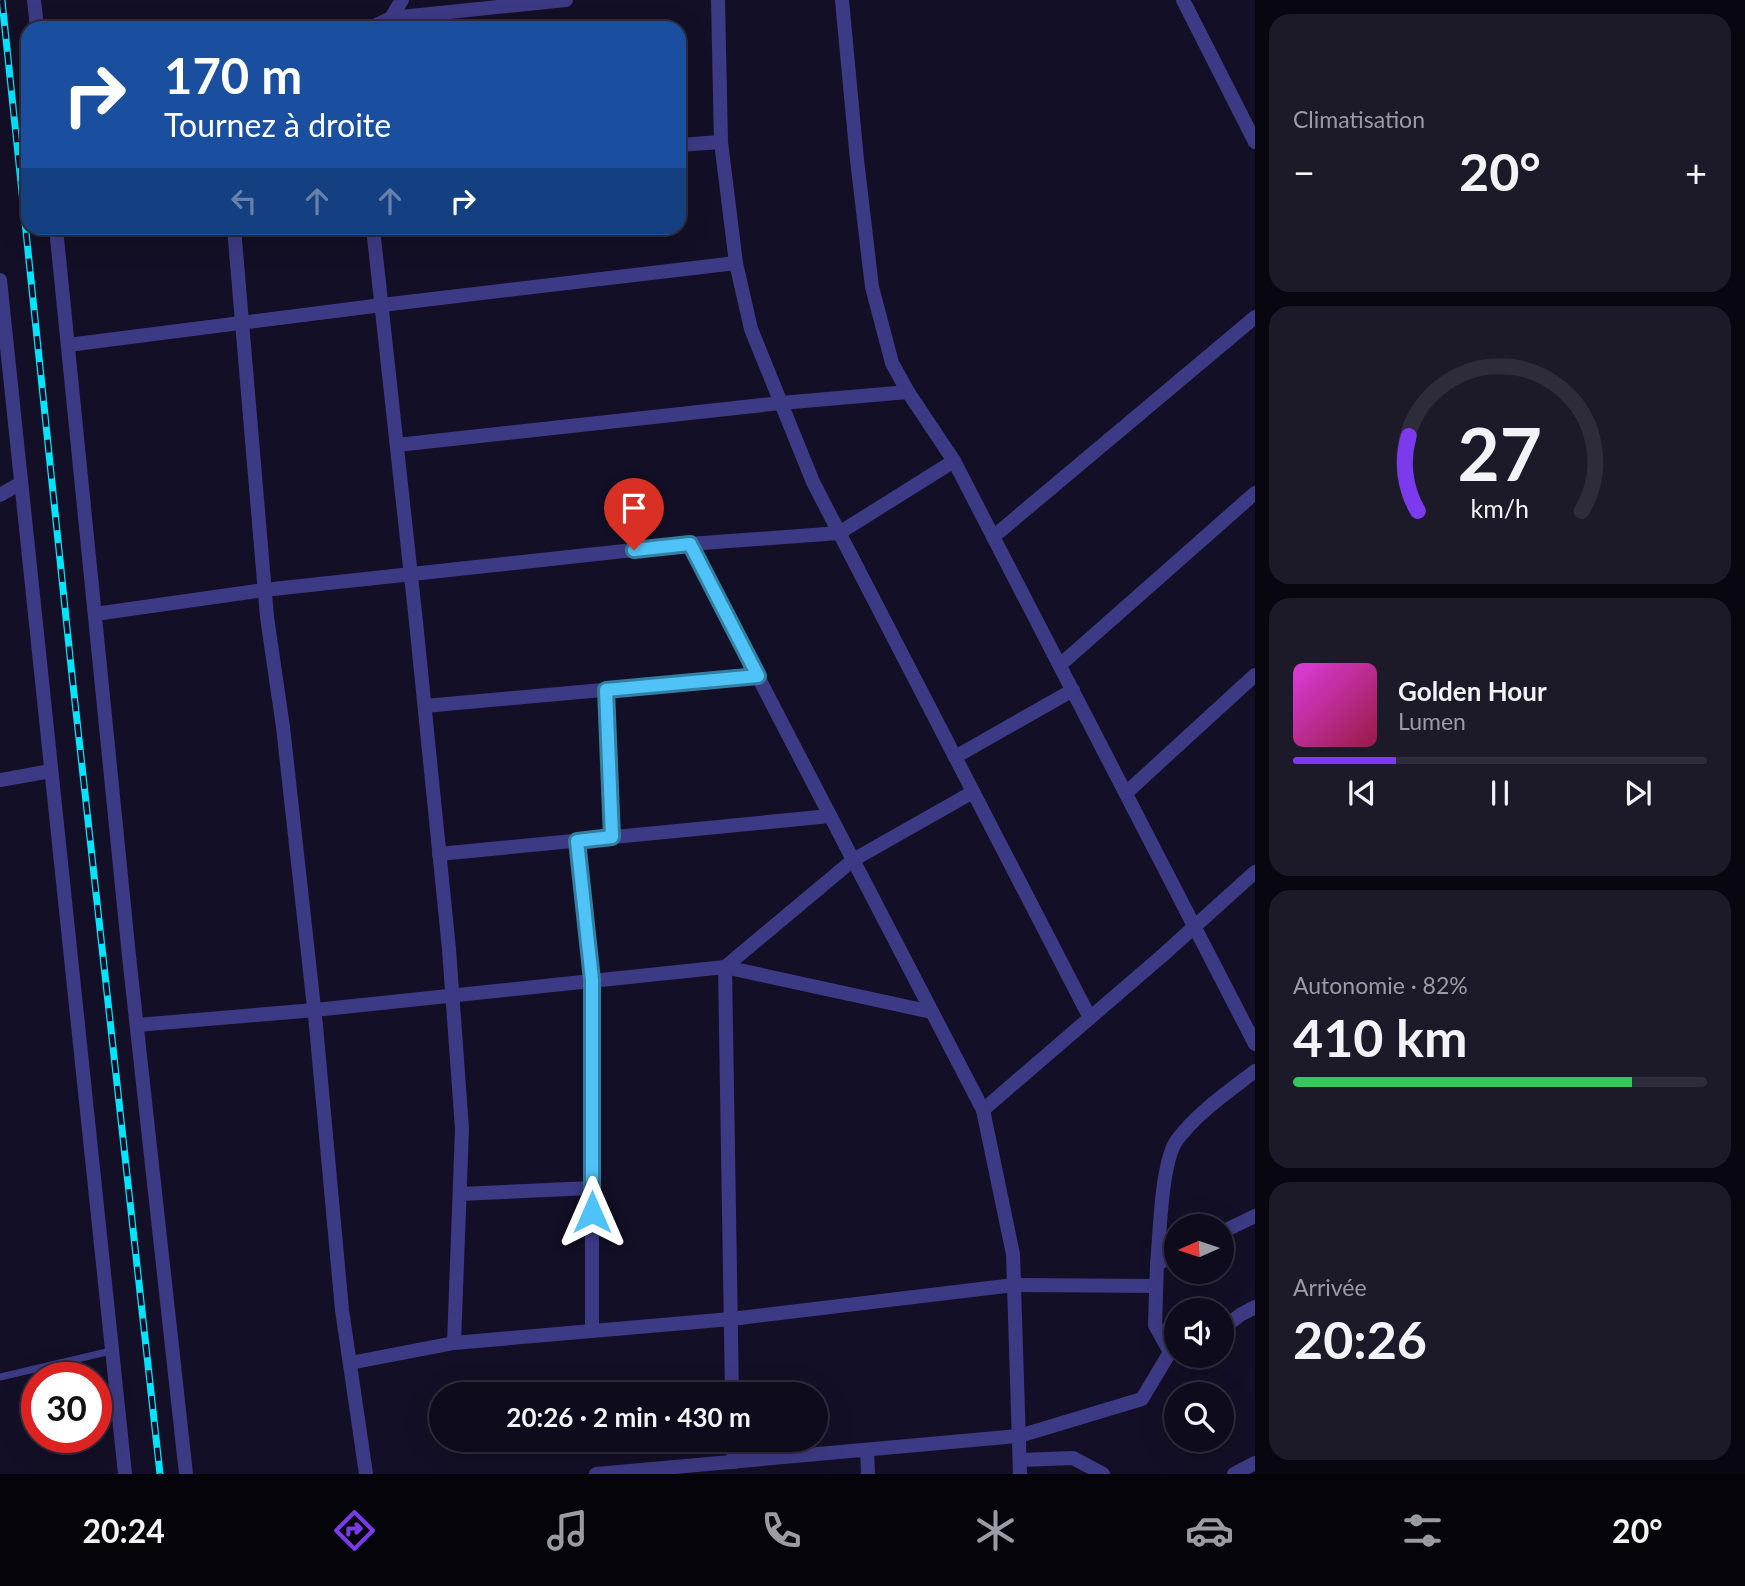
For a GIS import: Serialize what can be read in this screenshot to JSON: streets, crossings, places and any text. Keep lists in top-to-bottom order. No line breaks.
{"north":"left","page":{"tile":["Climatisation",["Autonomie · 82%","410 km"],["Arrivée","20:26"]],"turn":["170 m","Tournez à droite"],"heat":["−","20°","+"],"song":["Golden Hour","Lumen"],"limit":"30","trip":"20:26 · 2 min · 430 m","tabs":["20:24","20°"],"gauge":["27","km/h"]}}
